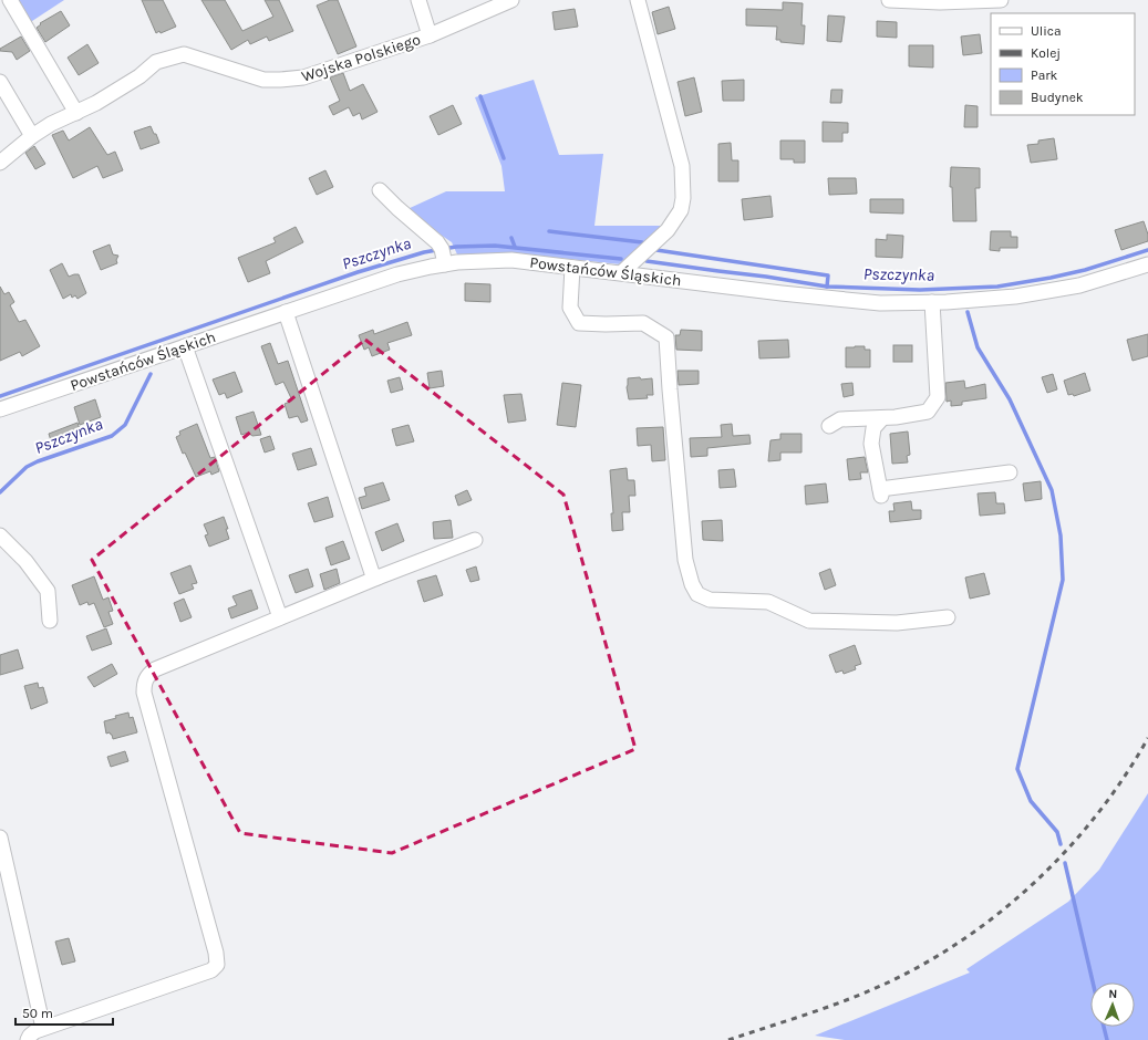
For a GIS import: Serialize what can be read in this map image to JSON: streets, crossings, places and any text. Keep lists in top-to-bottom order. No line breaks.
{"streets":{"street":["Wojska Polskiego","Powstańców Śląskich"]},"water":["Pszczynka"],"legend":["Ulica","Kolej","Park","Budynek"],"scale_bar":"50 m","north":"top"}
